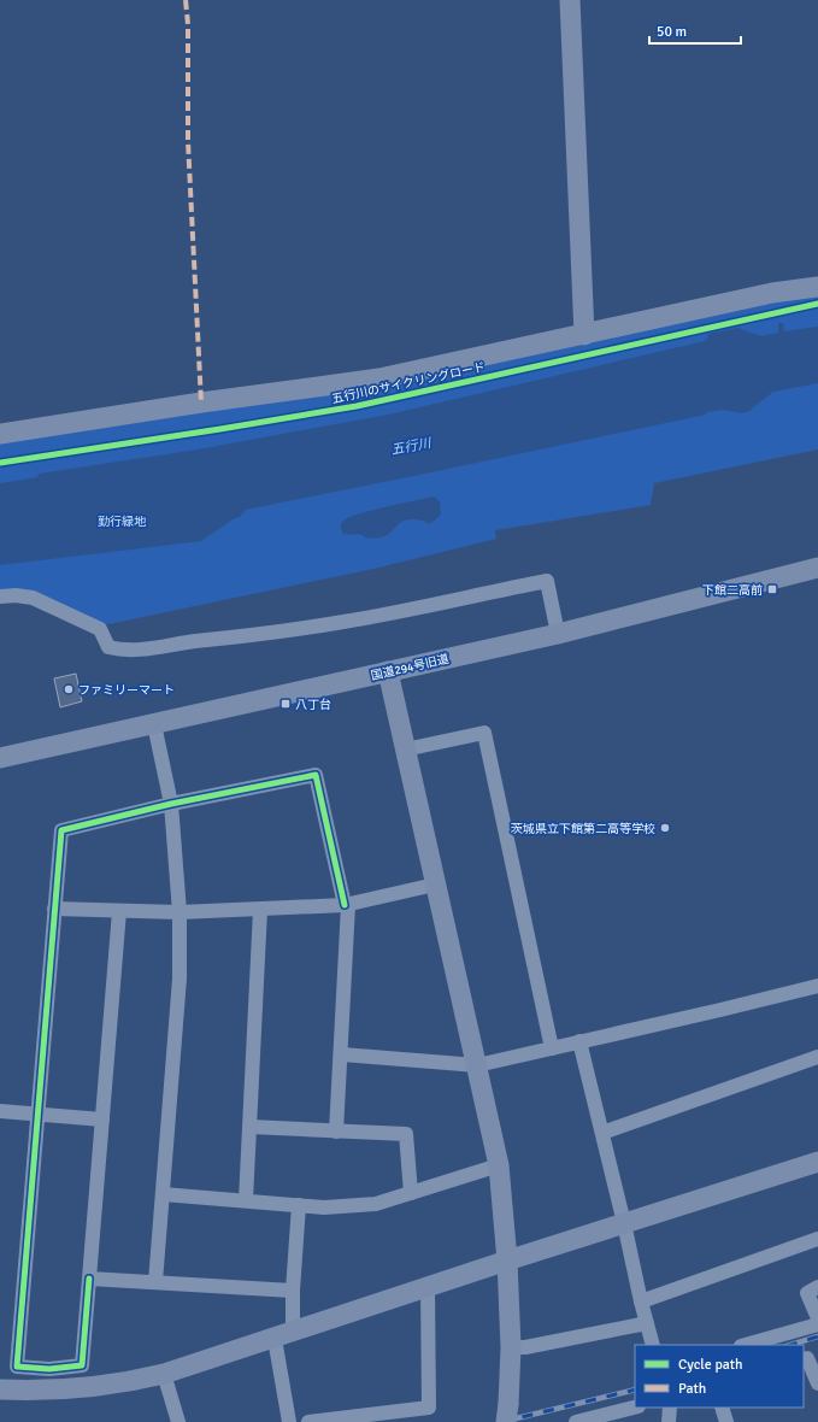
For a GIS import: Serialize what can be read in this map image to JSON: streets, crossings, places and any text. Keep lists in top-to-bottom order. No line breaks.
{"streets":{"street":["国道294号旧道"],"cycle path":["五行川のサイクリングロード"]},"water":["五行川"],"parks":["勤行緑地"],"places":{"transit":["下館二高前","八丁台"],"other":["ファミリーマート","茨城県立下館第二高等学校"]},"legend":["Cycle path","Path"],"scale_bar":"50 m"}
